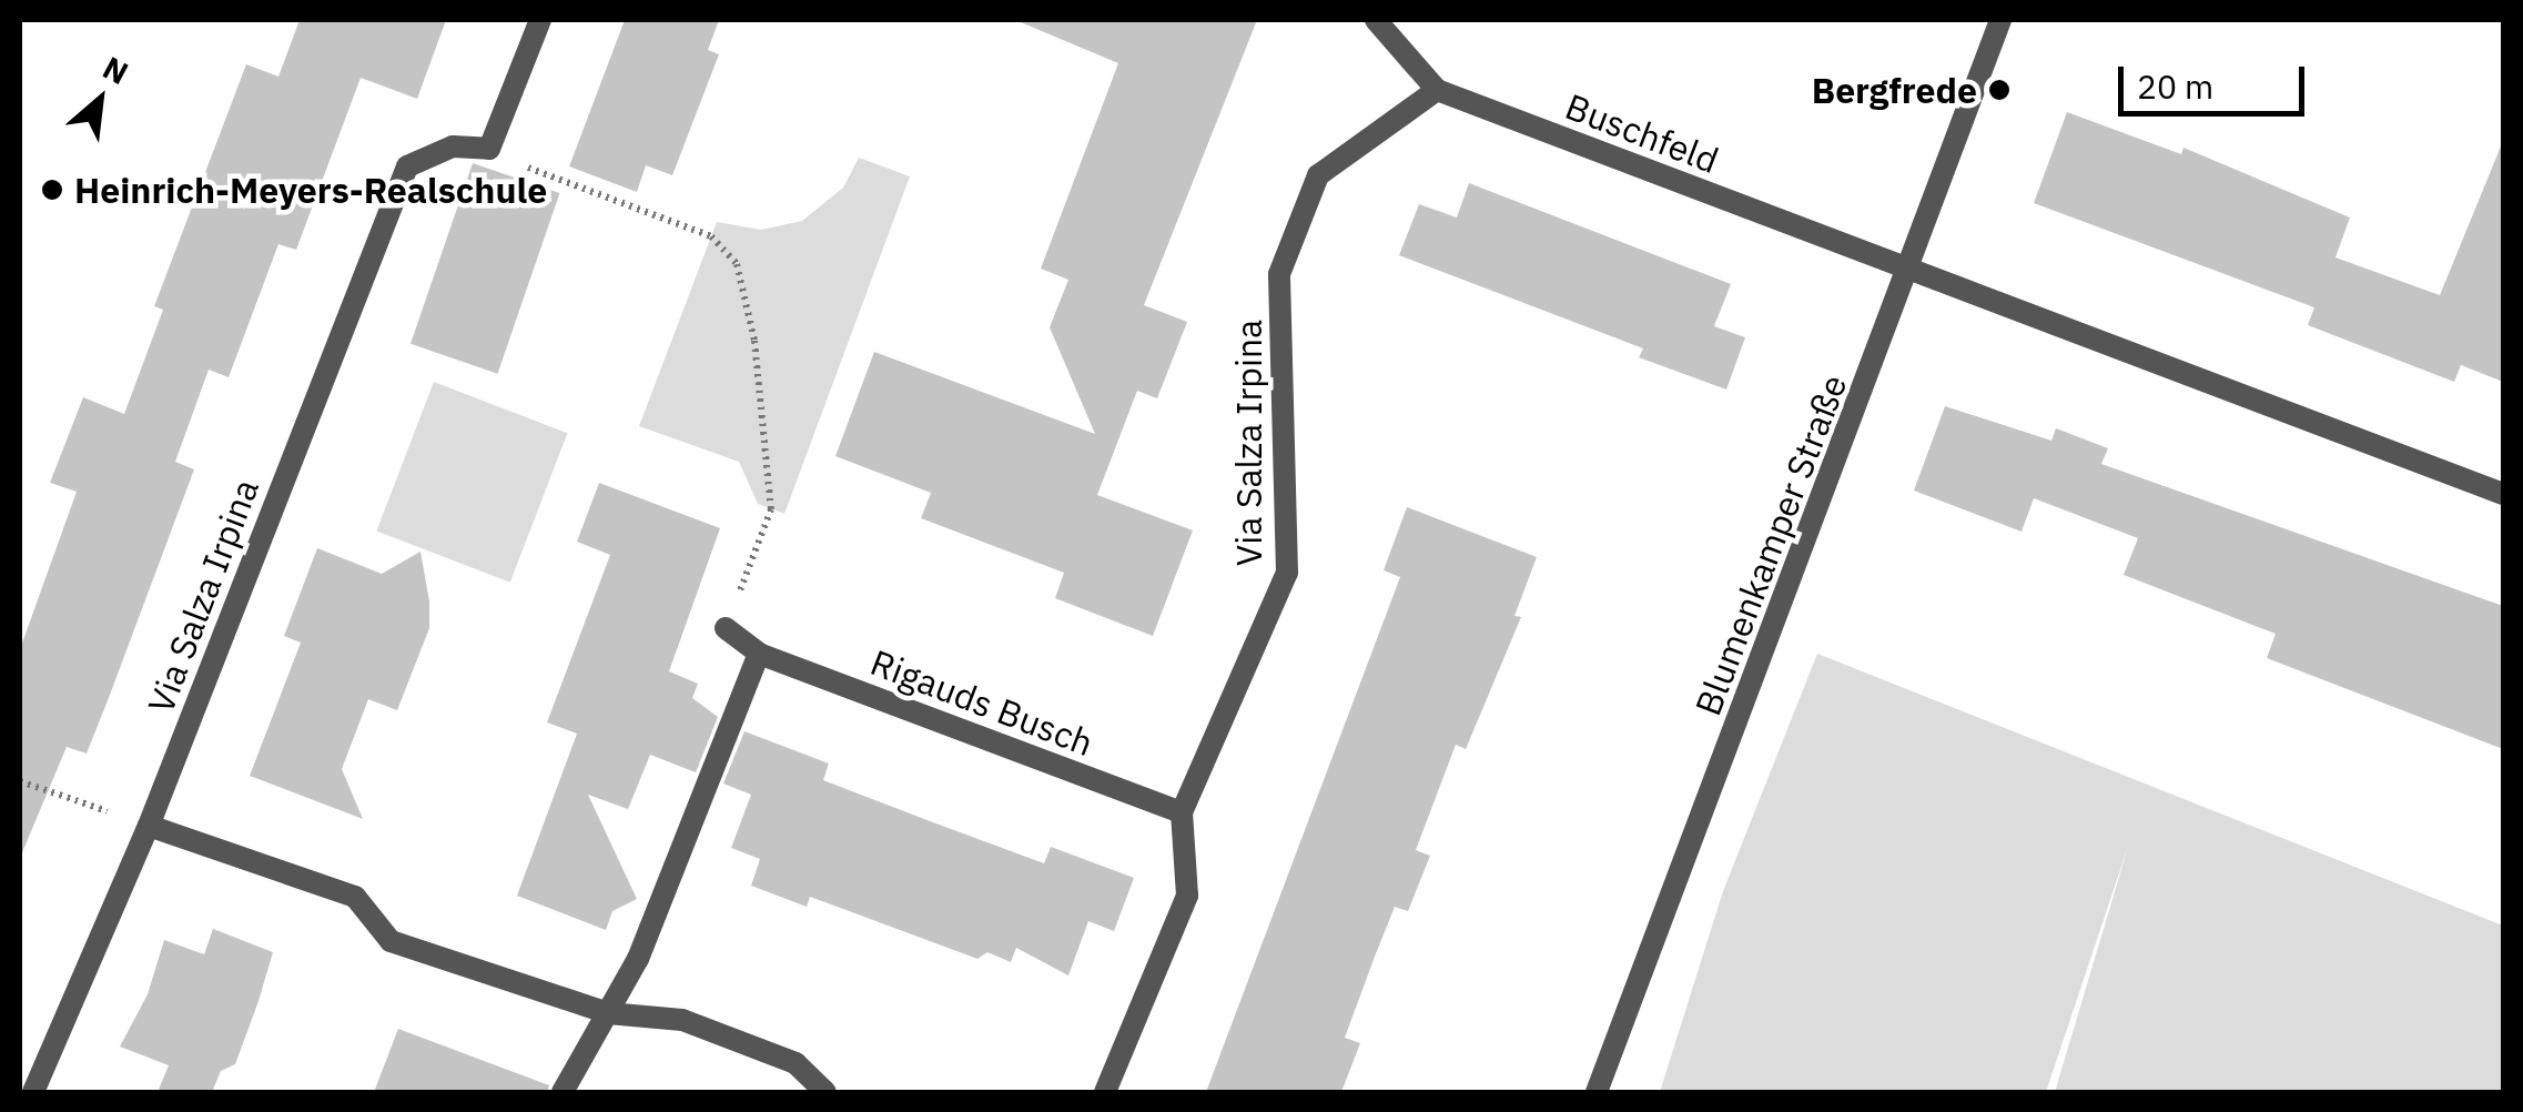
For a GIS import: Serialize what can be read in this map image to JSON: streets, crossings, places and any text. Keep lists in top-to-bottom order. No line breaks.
{"streets":{"street":["Buschfeld","Via Salza Irpina","Blumenkamper Straße","Rigauds Busch"]},"crossings":[["Buschfeld","Via Salza Irpina"],["Buschfeld","Blumenkamper Straße"],["Via Salza Irpina","Rigauds Busch"]],"places":["Bergfrede","Heinrich-Meyers-Realschule"],"scale_bar":"20 m","north":"top right"}
